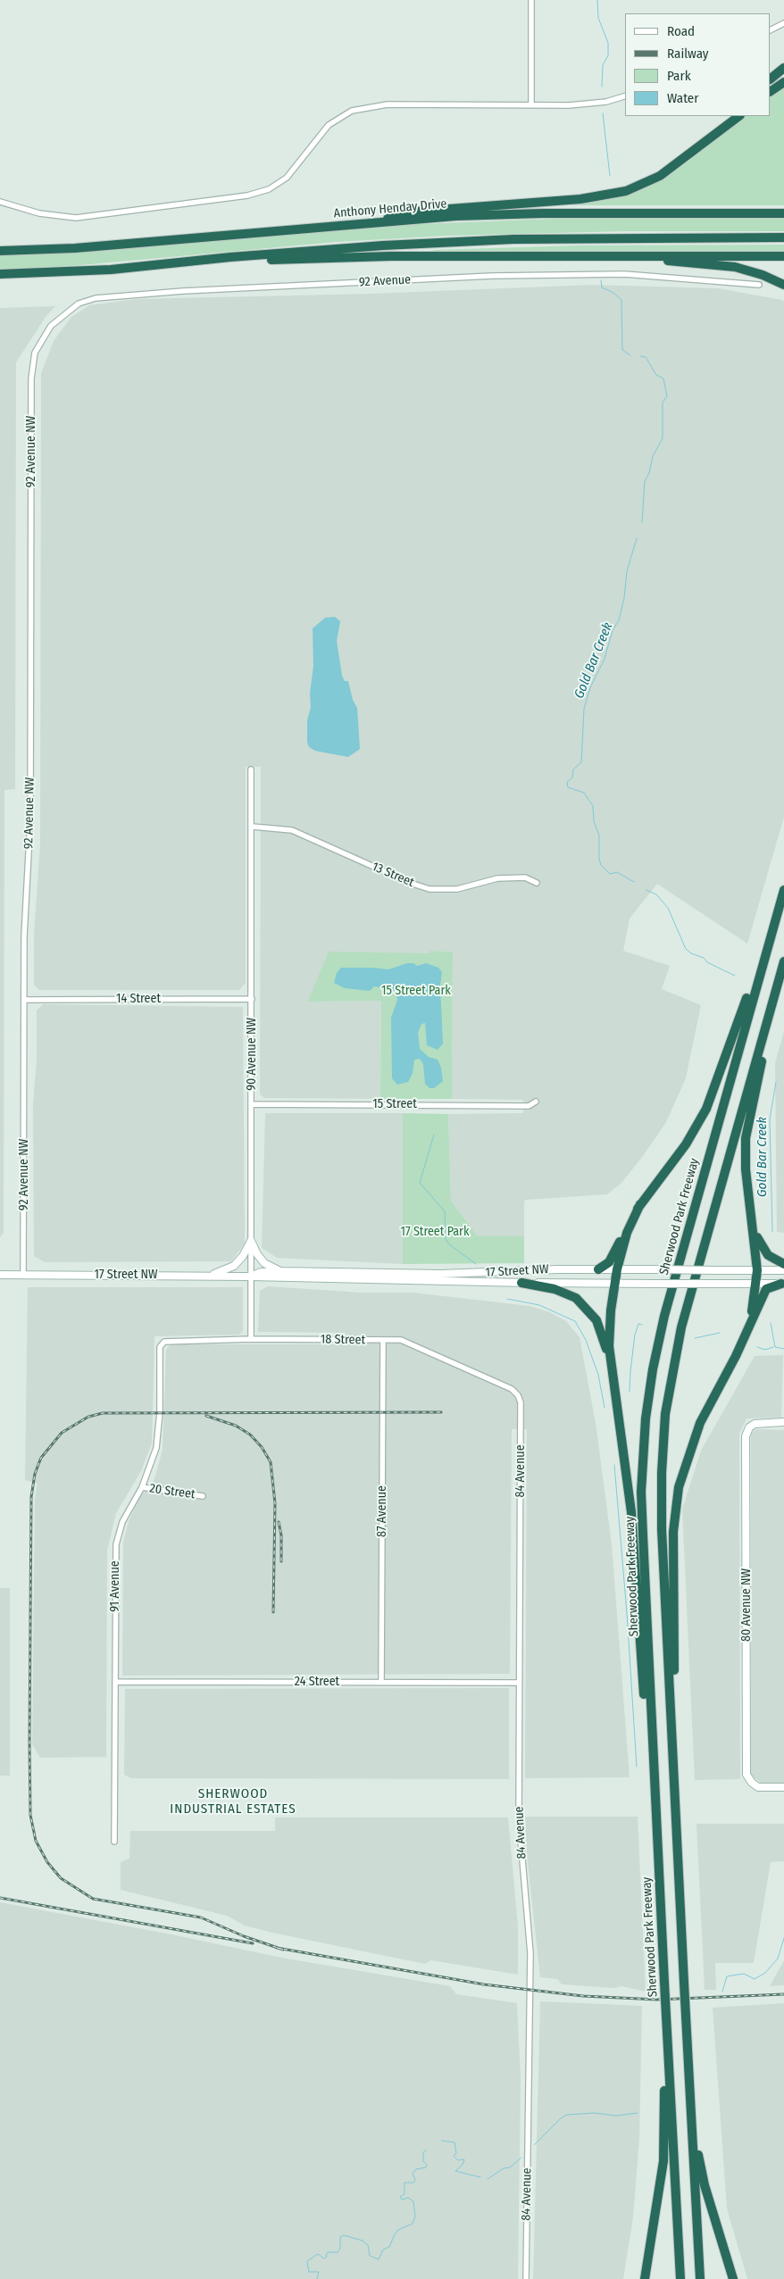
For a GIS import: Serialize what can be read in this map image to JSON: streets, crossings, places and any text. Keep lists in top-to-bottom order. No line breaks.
{"streets":{"highway":["Anthony Henday Drive","Sherwood Park Freeway"],"main road":["17 Street NW","80 Avenue NW"],"street":["92 Avenue","92 Avenue NW","13 Street","14 Street","90 Avenue NW","15 Street","18 Street","84 Avenue","20 Street","87 Avenue","91 Avenue","24 Street"]},"crossings":[["92 Avenue","92 Avenue NW"],["92 Avenue NW","14 Street"],["92 Avenue NW","17 Street NW"],["13 Street","90 Avenue NW"],["14 Street","90 Avenue NW"],["90 Avenue NW","15 Street"],["90 Avenue NW","17 Street NW"],["90 Avenue NW","18 Street"],["18 Street","84 Avenue"],["18 Street","87 Avenue"],["18 Street","91 Avenue"],["84 Avenue","24 Street"],["20 Street","91 Avenue"],["87 Avenue","24 Street"],["91 Avenue","24 Street"]],"districts":["SHERWOOD INDUSTRIAL ESTATES"],"water":["Gold Bar Creek"],"parks":["15 Street Park","17 Street Park"],"legend":["Road","Railway","Park","Water"]}
